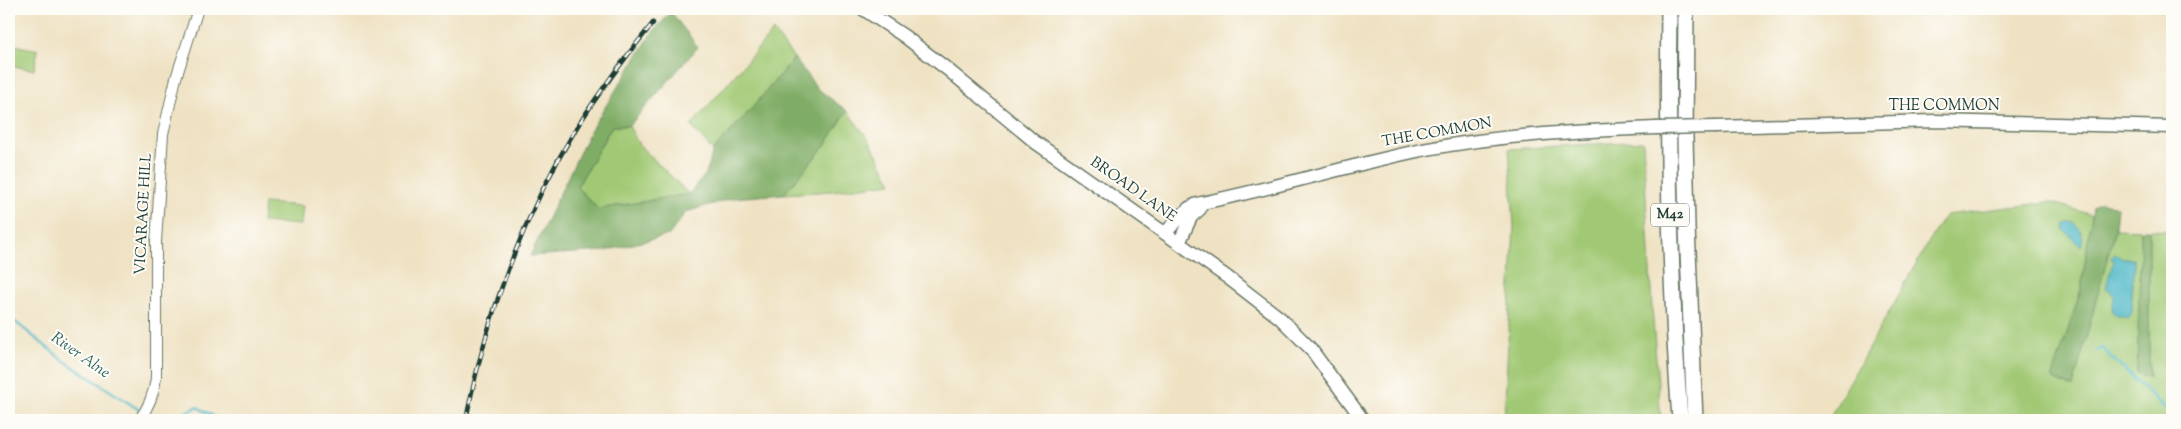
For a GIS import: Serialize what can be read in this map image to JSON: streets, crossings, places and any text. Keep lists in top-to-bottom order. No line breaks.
{"streets":{"highway":["M42"],"main road":["THE COMMON","BROAD LANE"],"street":["VICARAGE HILL"]},"crossings":[["THE COMMON","BROAD LANE"]],"water":["River Alne"]}
